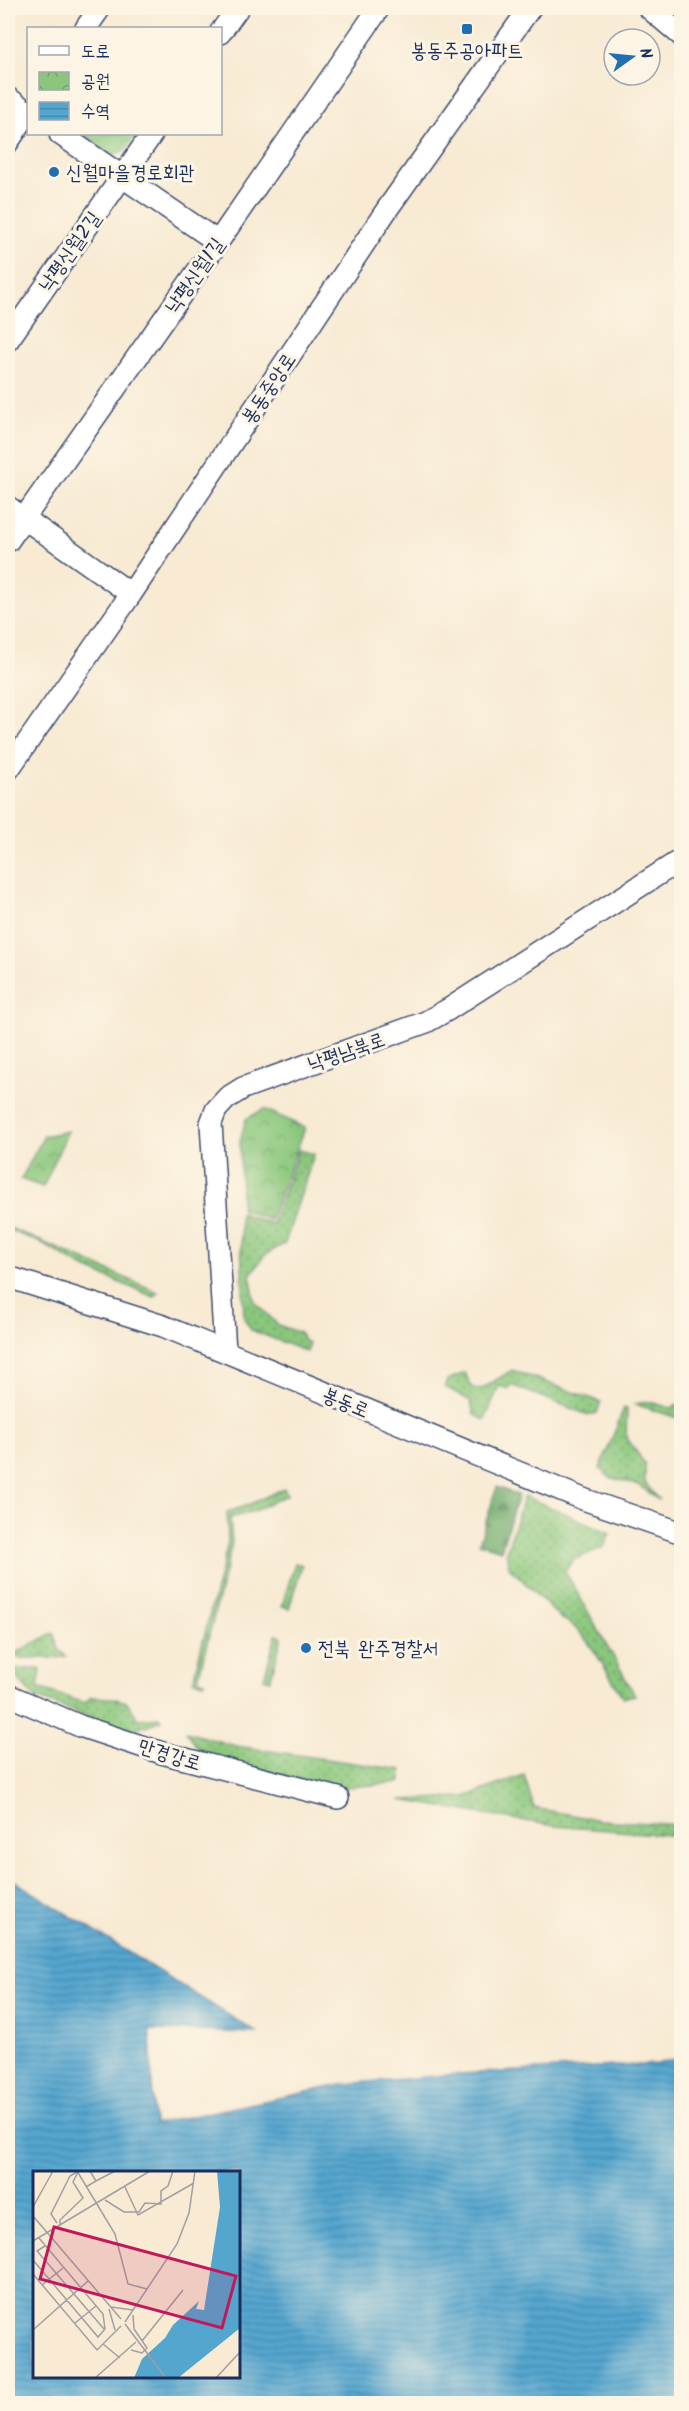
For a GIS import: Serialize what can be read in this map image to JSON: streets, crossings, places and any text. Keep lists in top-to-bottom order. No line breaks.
{"streets":{"street":["낙평신월2길","낙평신월1길","봉동중앙로","낙평남북로","봉동로","만경강로"]},"crossings":[["낙평남북로","봉동로"]],"places":{"transit":["봉동주공아파트"],"other":["신월마을경로회관","전북 완주경찰서"]},"legend":["도로","공원","수역"],"north":"right"}
